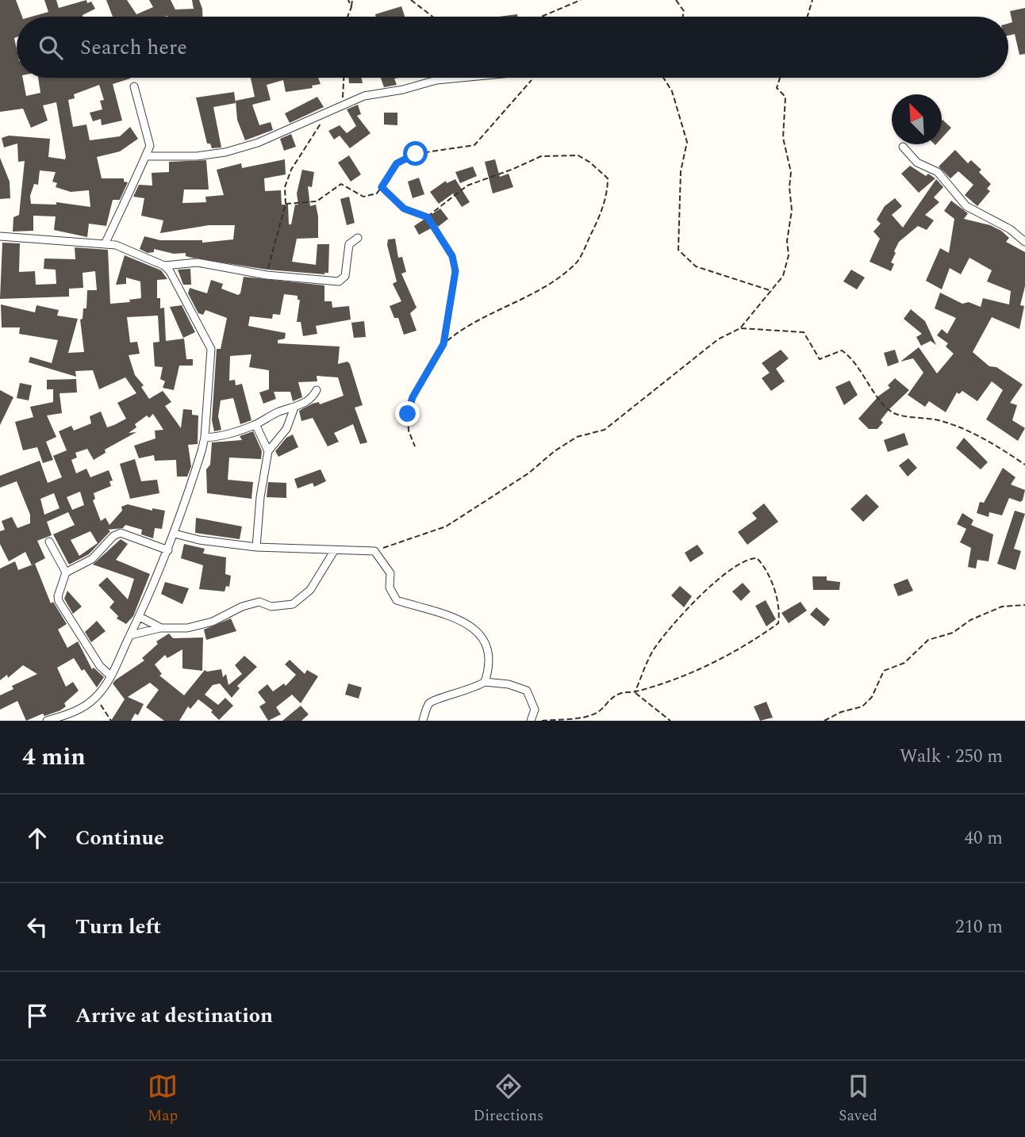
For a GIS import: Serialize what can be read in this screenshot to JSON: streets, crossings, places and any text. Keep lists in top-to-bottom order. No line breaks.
{"north":"top left","page":{"search":"Search here","heading":["4 min","Walk · 250 m"],"list":[["Continue","40 m"],["Turn left","210 m"],"Arrive at destination"],"nav":["Map","Directions","Saved"]}}
